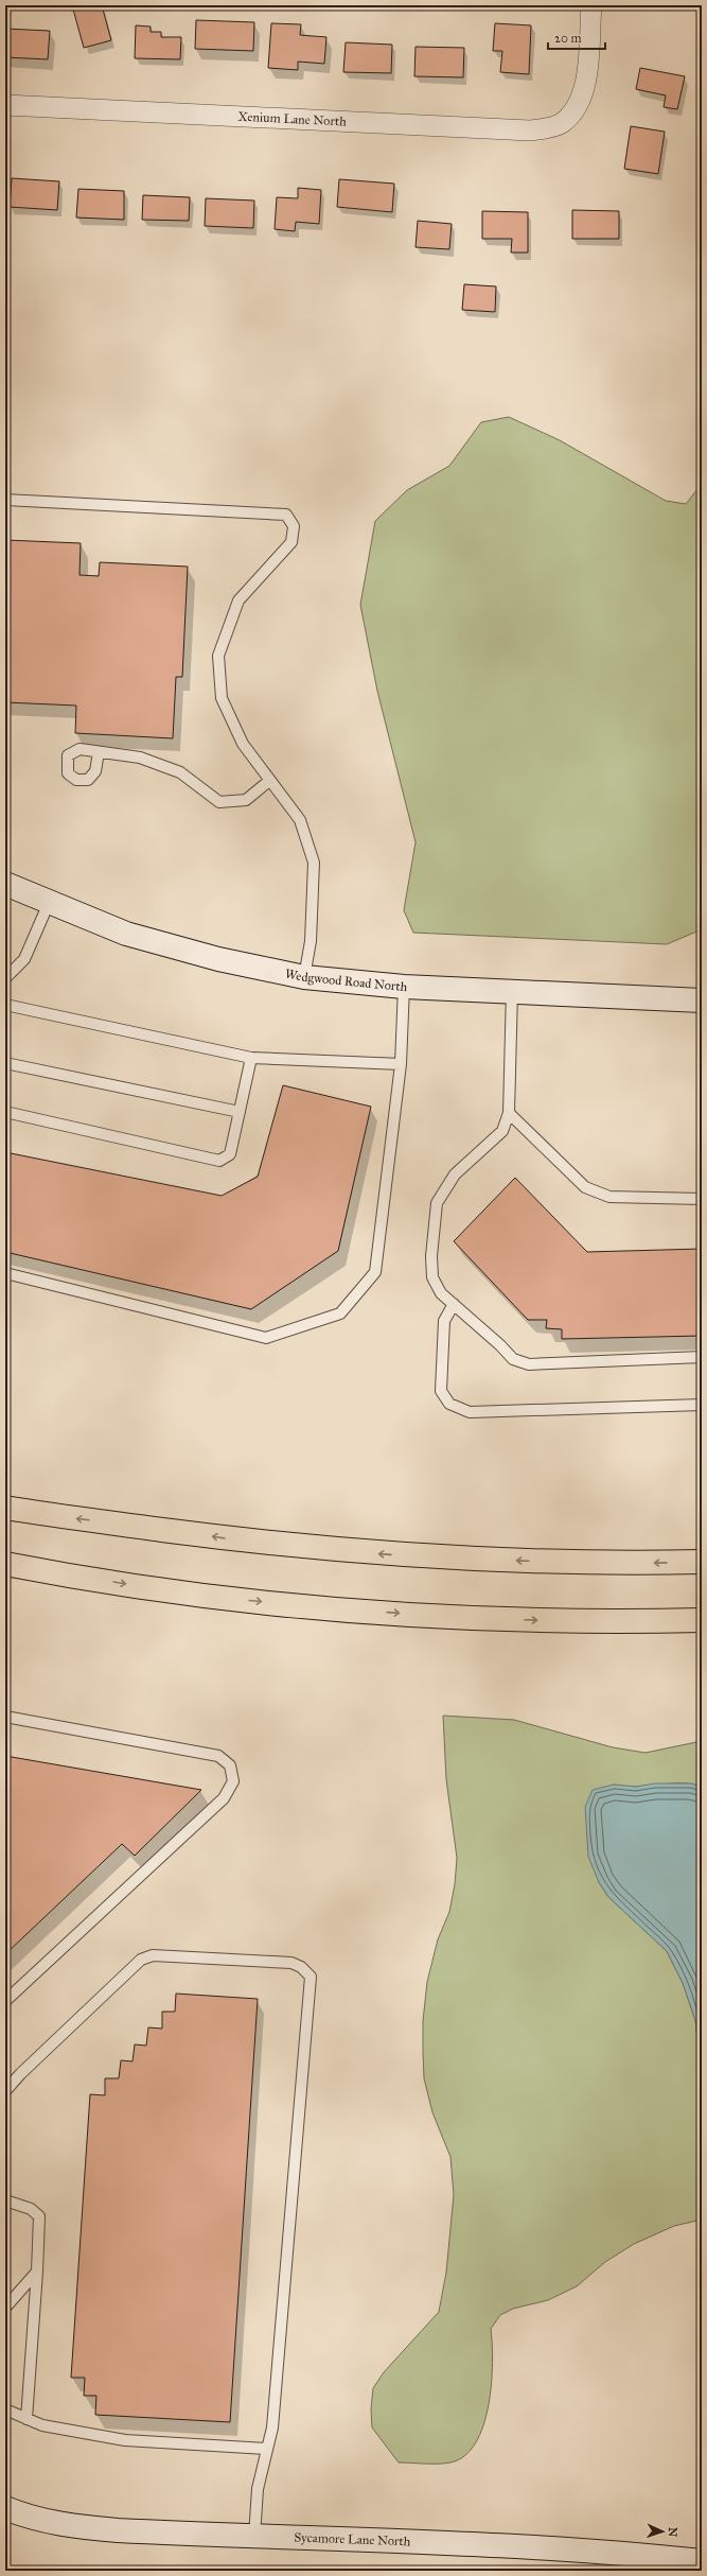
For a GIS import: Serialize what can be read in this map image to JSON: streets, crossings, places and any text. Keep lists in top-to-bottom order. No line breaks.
{"streets":{"street":["Xenium Lane North","Wedgwood Road North","Sycamore Lane North"]},"scale_bar":"20 m","north":"right"}
